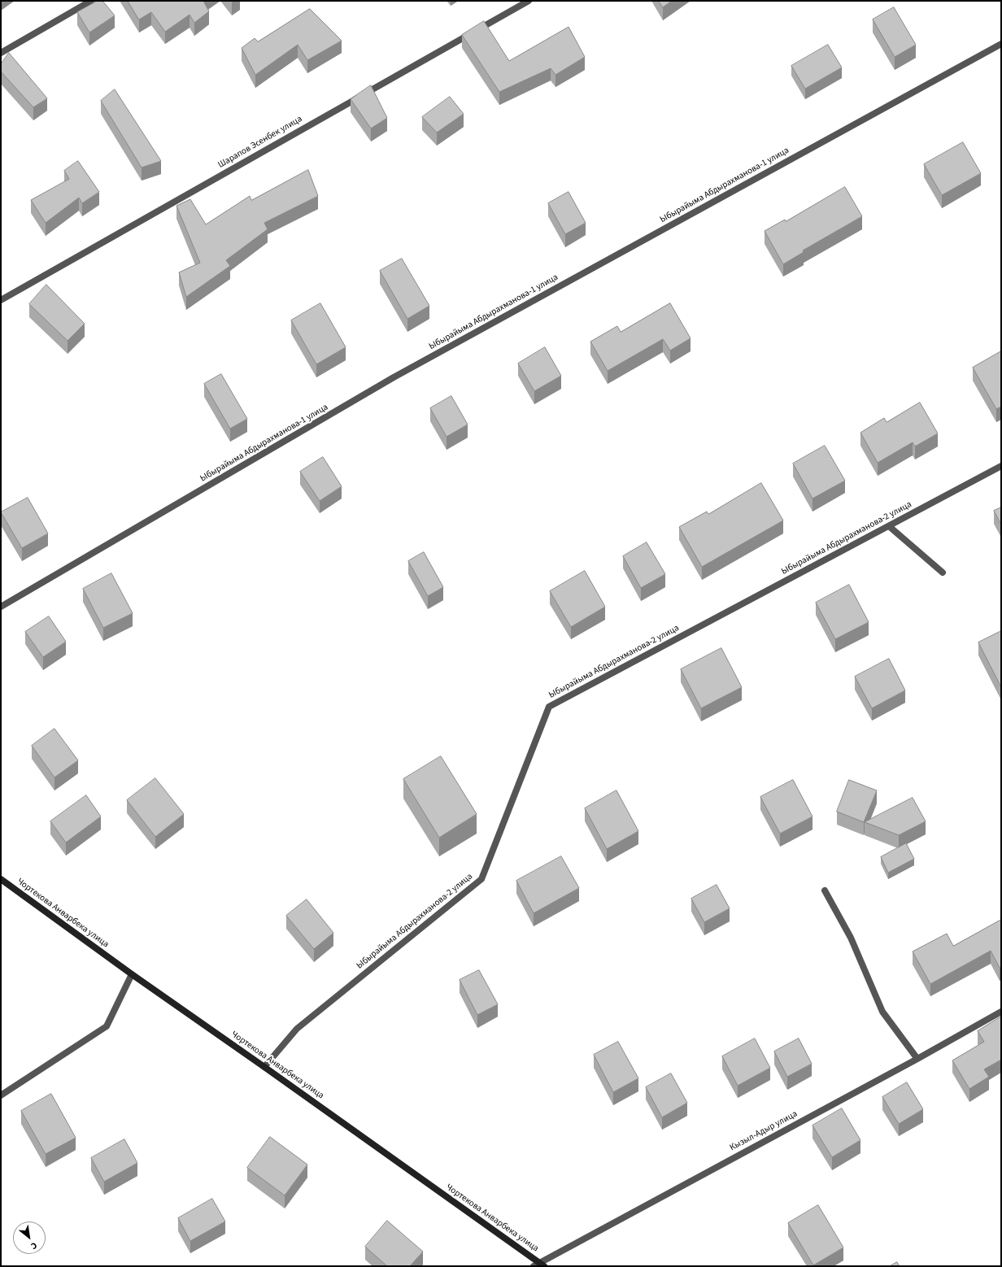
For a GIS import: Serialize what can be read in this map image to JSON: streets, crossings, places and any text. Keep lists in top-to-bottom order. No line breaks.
{"streets":{"street":["Шарапов Эсенбек улица","Ыбырайыма Абдырахманова-1 улица","Ыбырайыма Абдырахманова-2 улица","Чортекова Анварбека улица","Кызыл-Адыр улица"]},"crossings":[["Ыбырайыма Абдырахманова-2 улица","Чортекова Анварбека улица"],["Чортекова Анварбека улица","Кызыл-Адыр улица"]],"north":"bottom right"}
